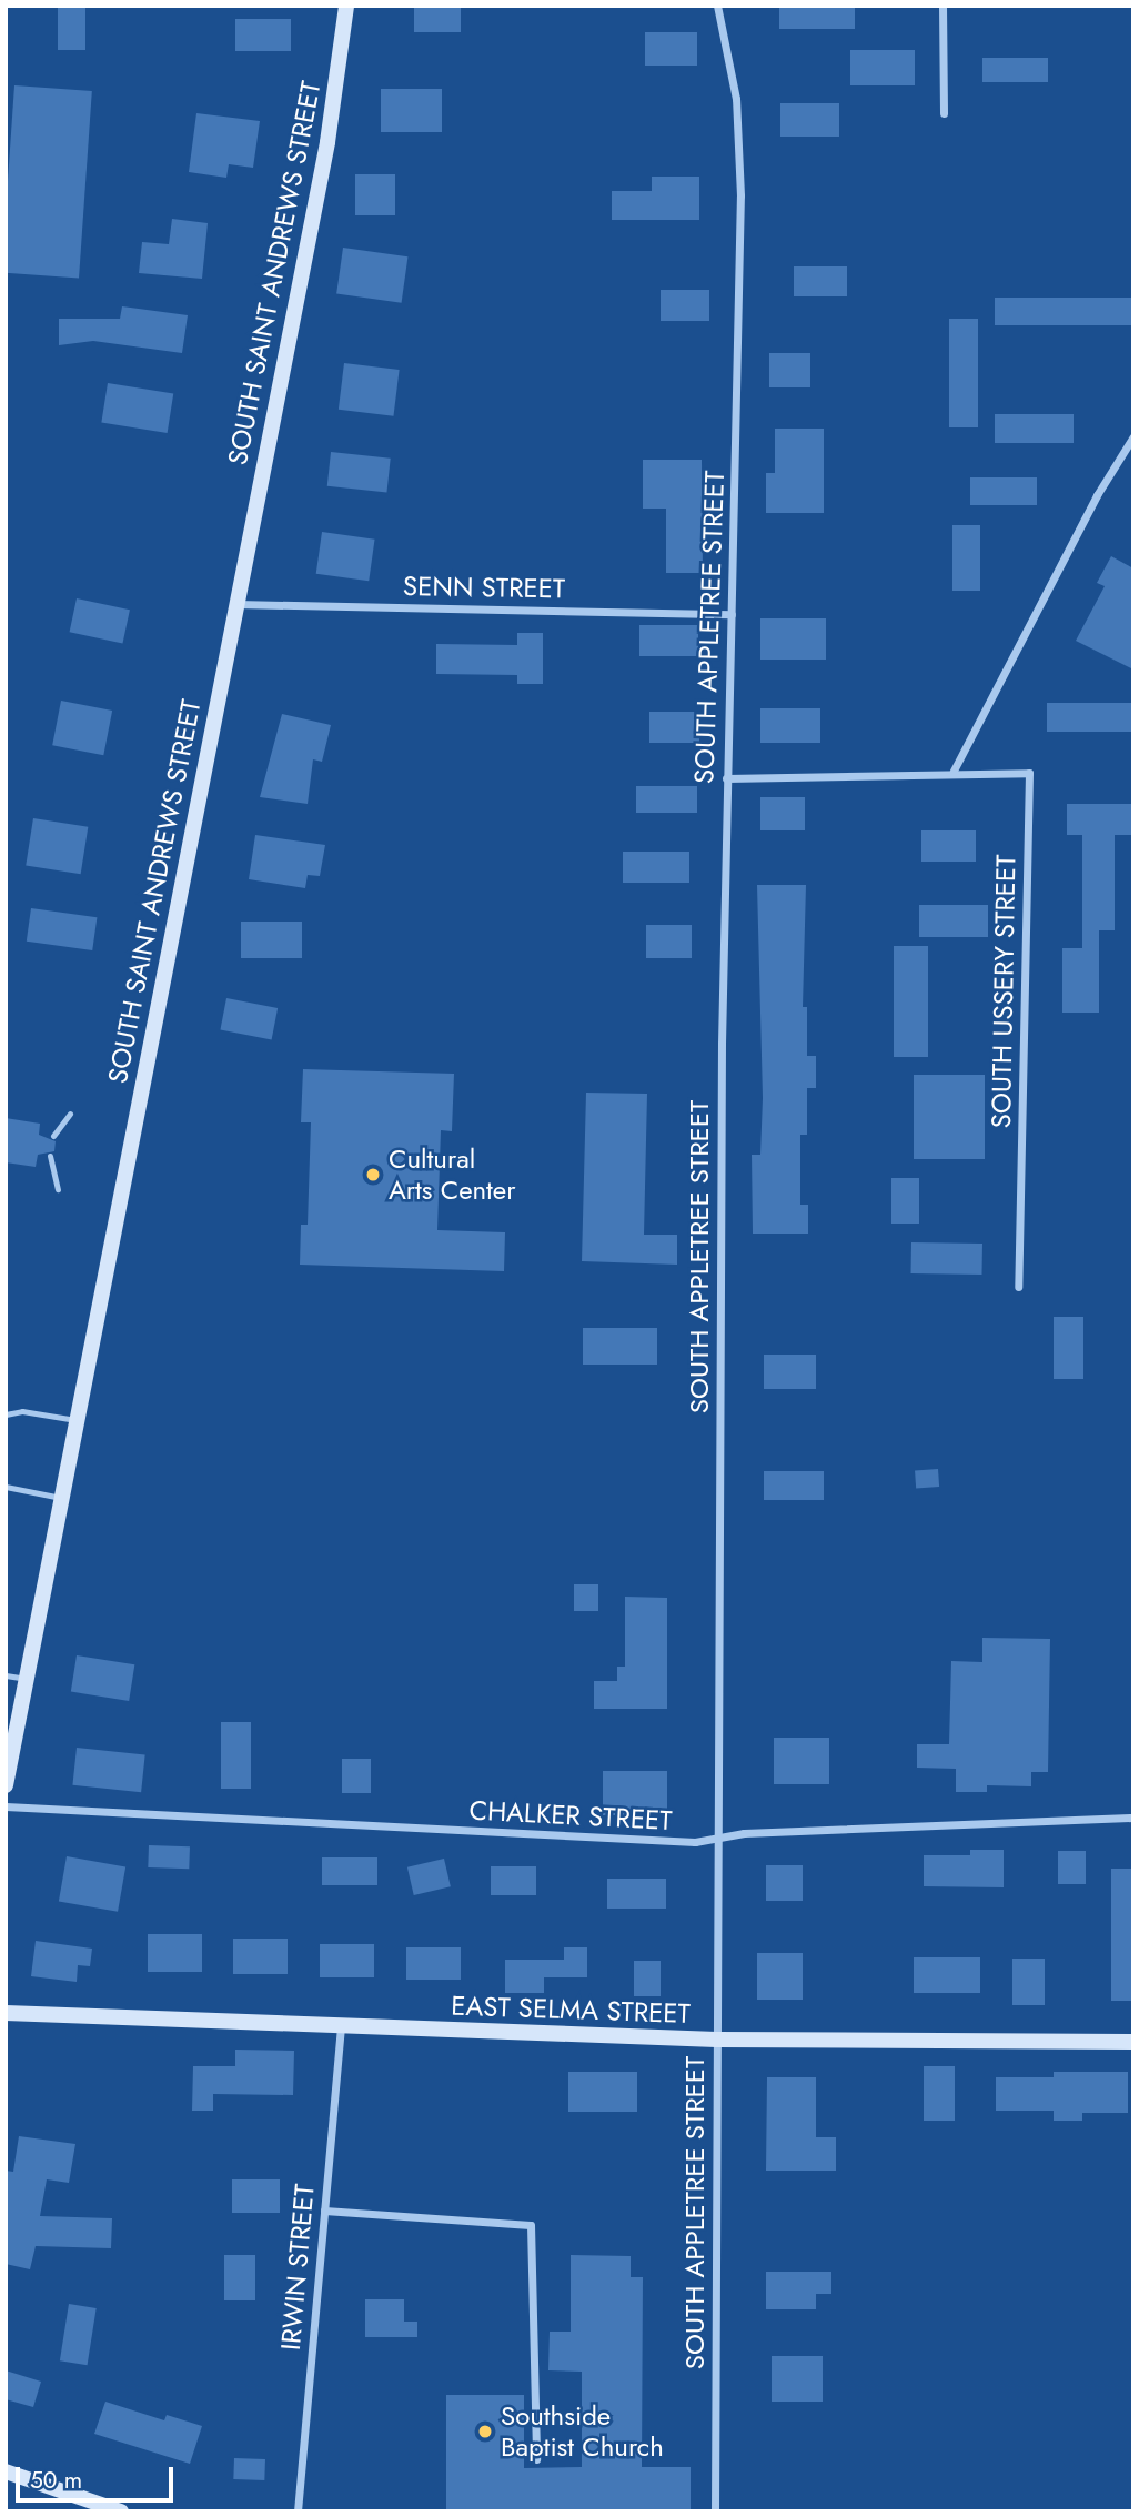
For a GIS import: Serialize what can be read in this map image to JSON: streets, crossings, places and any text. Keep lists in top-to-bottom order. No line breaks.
{"streets":{"street":["SOUTH SAINT ANDREWS STREET","SENN STREET","SOUTH APPLETREE STREET","SOUTH USSERY STREET","CHALKER STREET","EAST SELMA STREET","IRWIN STREET"]},"crossings":[["SOUTH SAINT ANDREWS STREET","SENN STREET"],["SENN STREET","SOUTH APPLETREE STREET"],["SOUTH APPLETREE STREET","SOUTH USSERY STREET"],["SOUTH APPLETREE STREET","CHALKER STREET"],["SOUTH APPLETREE STREET","EAST SELMA STREET"],["EAST SELMA STREET","IRWIN STREET"]],"places":["Cultural Arts Center","Southside Baptist Church"],"scale_bar":"50 m"}
